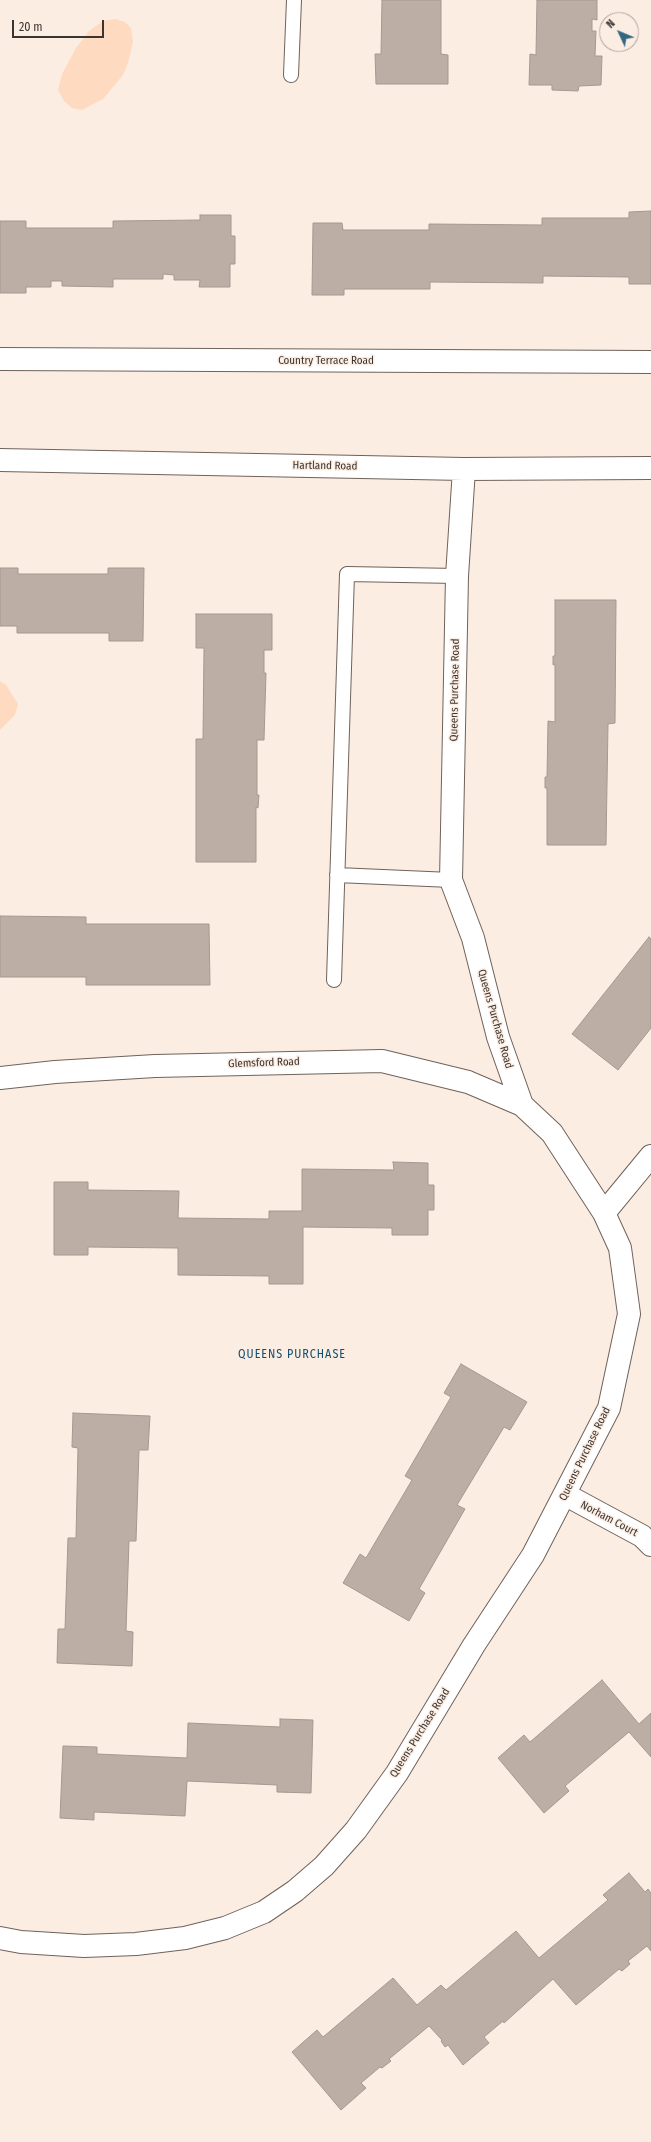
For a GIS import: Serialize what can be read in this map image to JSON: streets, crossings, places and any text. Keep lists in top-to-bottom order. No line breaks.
{"streets":{"street":["Country Terrace Road","Hartland Road","Queens Purchase Road","Glemsford Road","Norham Court"]},"crossings":[["Hartland Road","Queens Purchase Road"],["Queens Purchase Road","Glemsford Road"],["Queens Purchase Road","Norham Court"]],"districts":["QUEENS PURCHASE"],"scale_bar":"20 m","north":"top left"}
